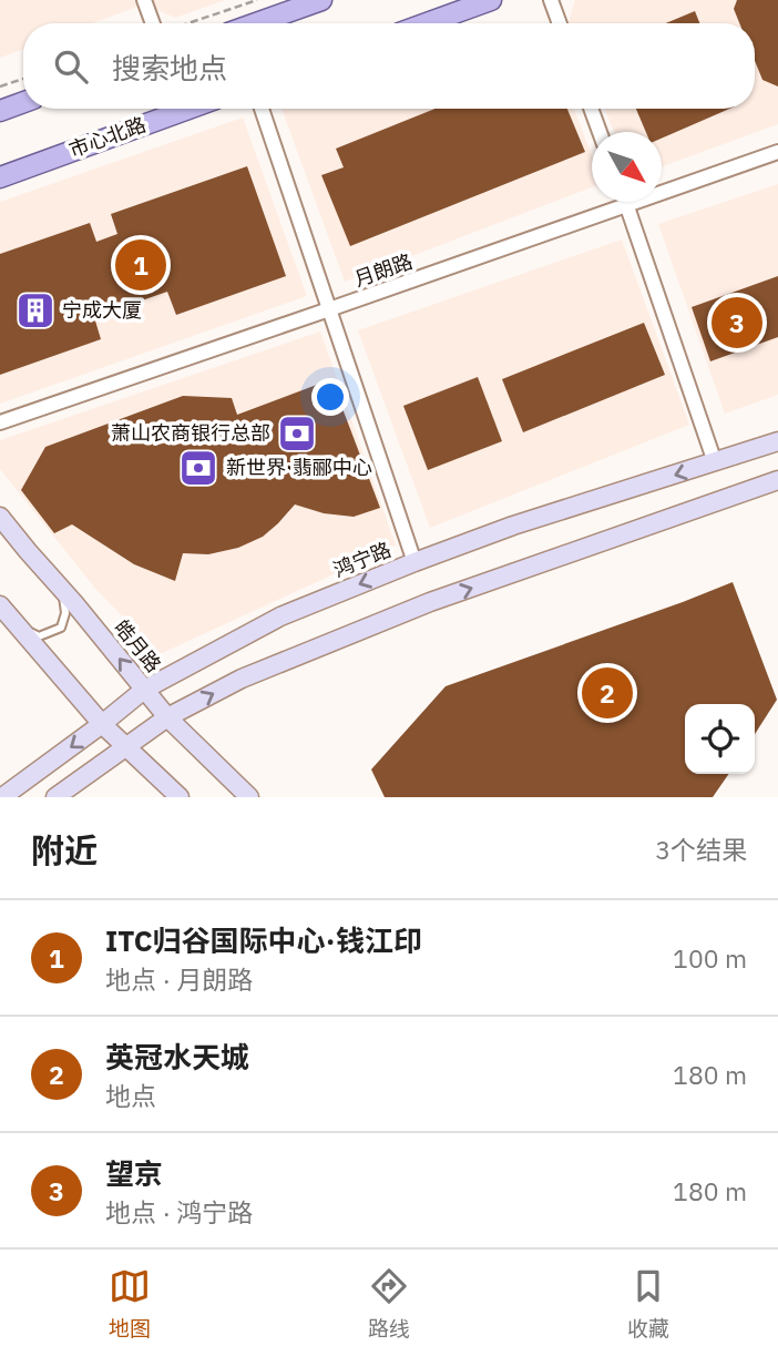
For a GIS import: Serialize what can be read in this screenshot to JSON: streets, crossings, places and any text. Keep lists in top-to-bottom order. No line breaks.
{"streets":{"main road":["市心北路","鸿宁路","皓月路"],"street":["月朗路"]},"crossings":[["鸿宁路","皓月路"]],"places":{"building":["宁成大厦"],"bank":["萧山农商银行总部","新世界·翡郦中心"]},"north":"bottom right","page":{"search":"搜索地点","pins":["1","3","2"],"heading":["附近","3个结果"],"list":[{"mark":"1","name":"ITC归谷国际中心·钱江印","note":"地点 · 月朗路","value":"100 m"},{"mark":"2","name":"英冠水天城","note":"地点","value":"180 m"},{"mark":"3","name":"望京","note":"地点 · 鸿宁路","value":"180 m"}],"nav":["地图","路线","收藏"]}}
